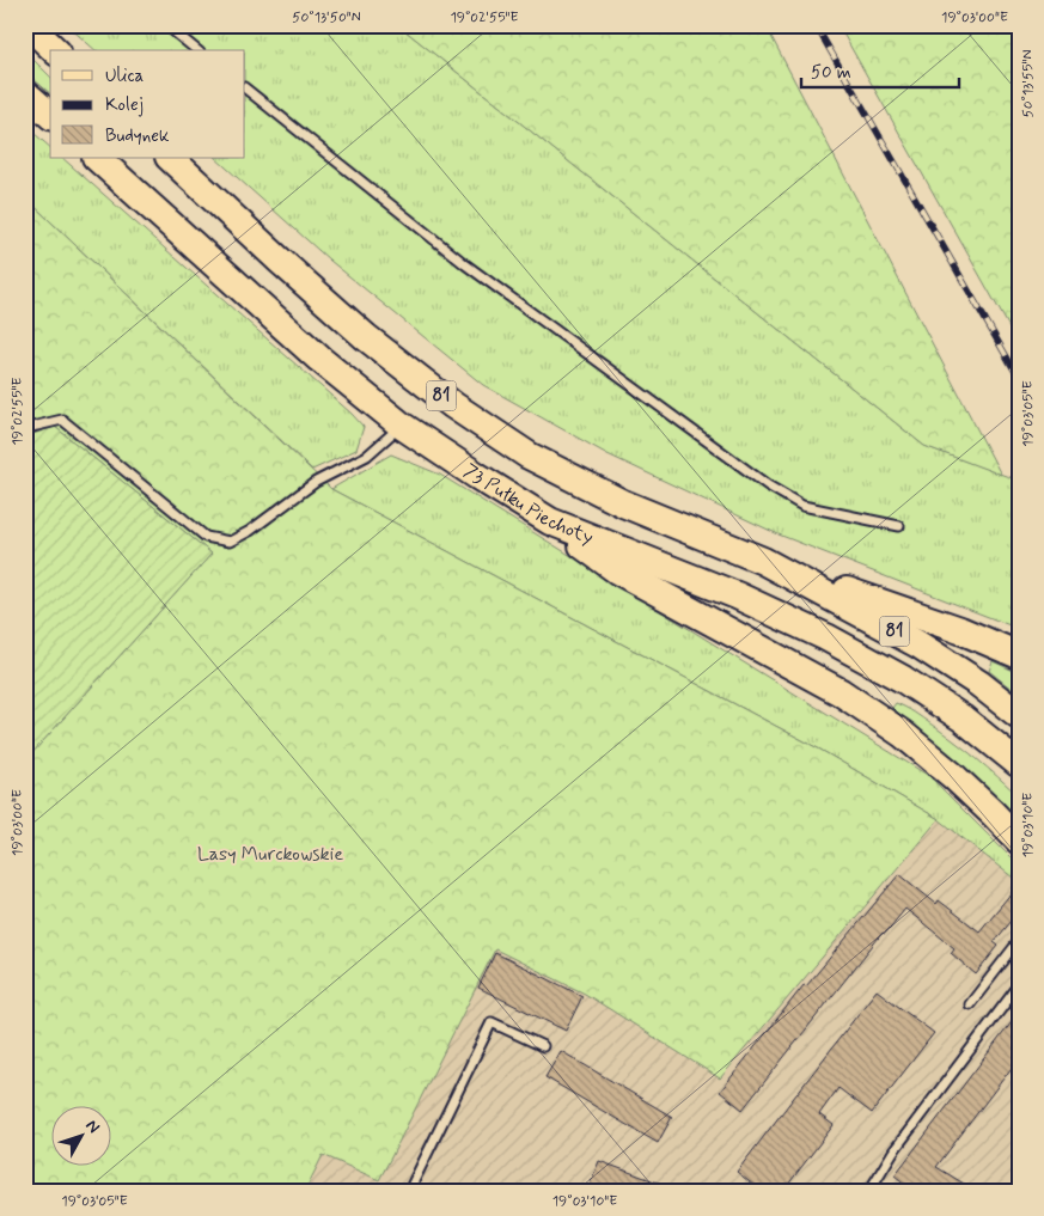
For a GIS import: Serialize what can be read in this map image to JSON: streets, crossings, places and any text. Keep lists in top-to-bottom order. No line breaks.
{"streets":{"main road":["81","73 Pułku Piechoty"]},"parks":["Lasy Murckowskie"],"legend":["Ulica","Kolej","Budynek"],"scale_bar":"50 m","north":"top right","coordinates":["50°13'50\"N","19°02'55\"E","19°03'00\"E","50°13'55\"N","19°03'05\"E","19°03'10\"E"]}
